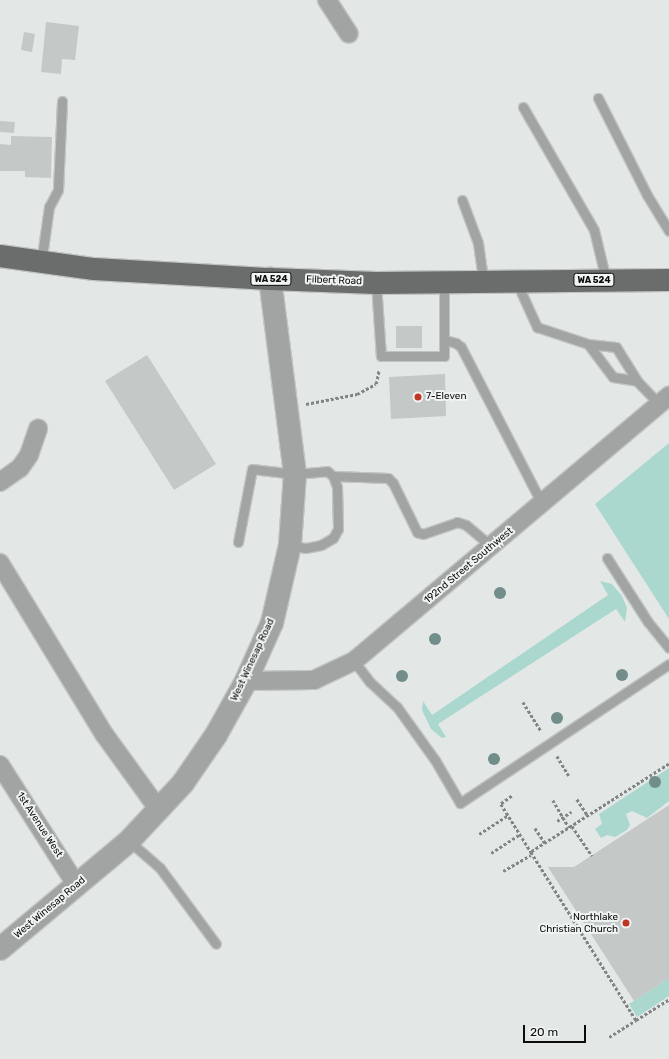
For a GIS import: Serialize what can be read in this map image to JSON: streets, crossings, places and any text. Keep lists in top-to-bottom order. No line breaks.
{"streets":{"main road":["WA 524","Filbert Road"],"street":["192nd Street Southwest","West Winesap Road","1st Avenue West"]},"crossings":[["Filbert Road","West Winesap Road"],["192nd Street Southwest","West Winesap Road"],["West Winesap Road","1st Avenue West"]],"places":["7-Eleven","Northlake Christian Church"],"scale_bar":"20 m"}
